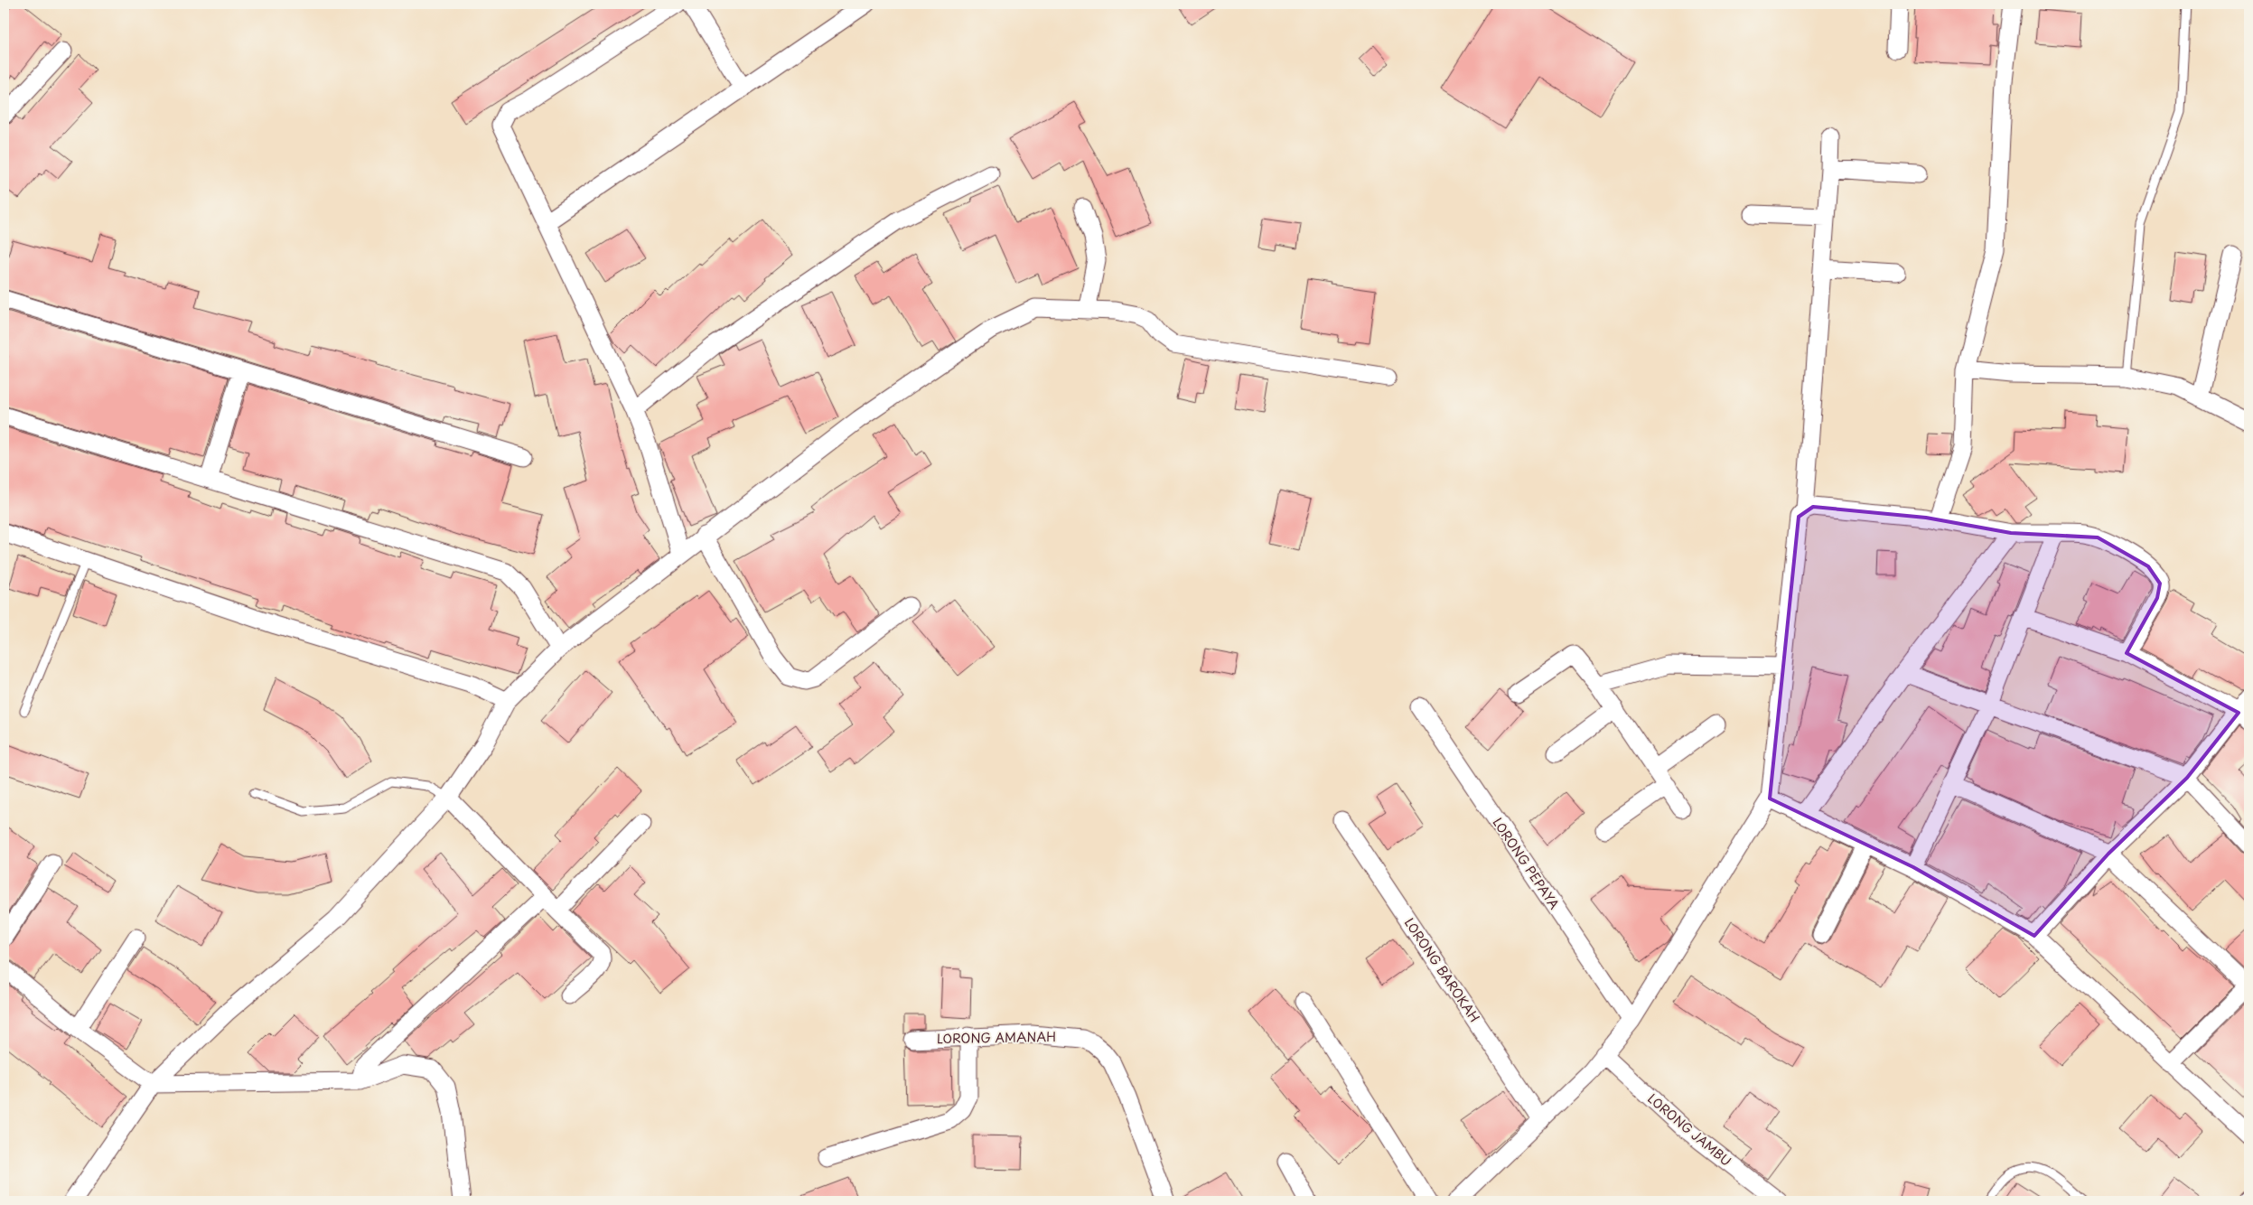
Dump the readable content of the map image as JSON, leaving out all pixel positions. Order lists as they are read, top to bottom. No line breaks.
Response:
{"streets":{"street":["LORONG PEPAYA","LORONG BAROKAH","LORONG AMANAH","LORONG JAMBU"]}}
